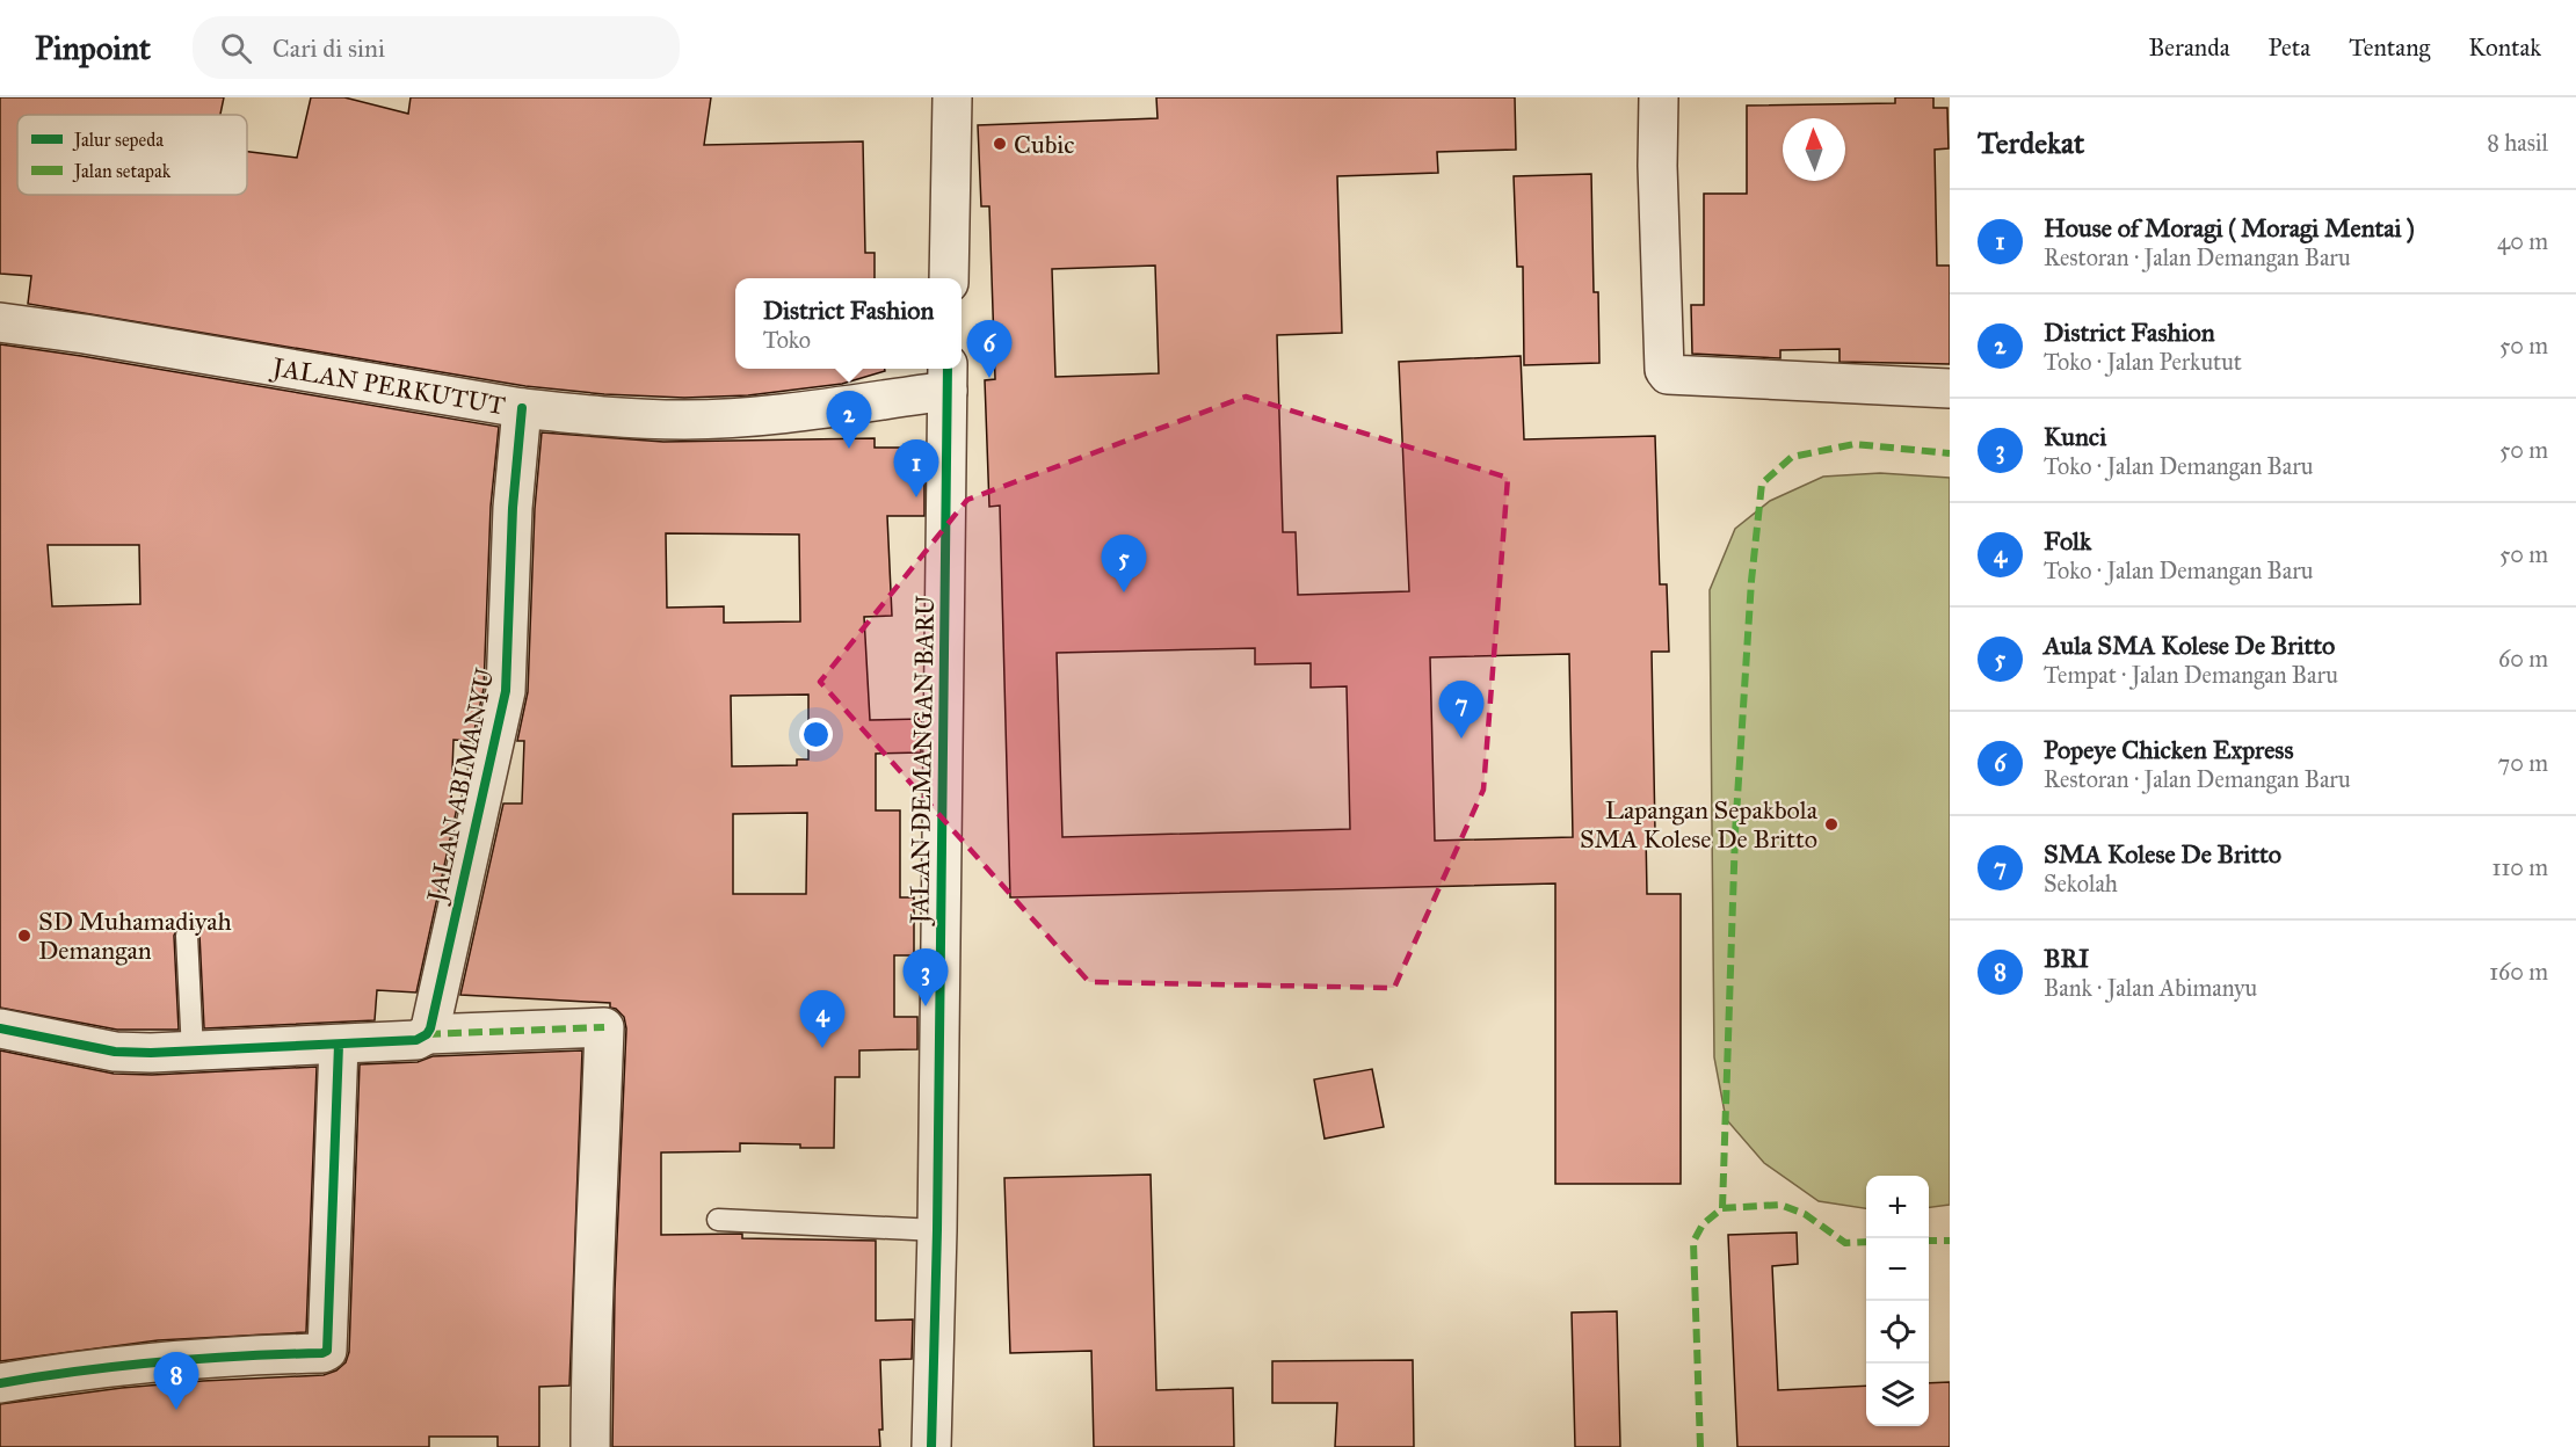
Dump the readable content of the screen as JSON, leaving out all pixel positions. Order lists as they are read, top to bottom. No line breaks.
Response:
{"streets":{"street":["JALAN PERKUTUT","JALAN DEMANGAN BARU","JALAN ABIMANYU"]},"crossings":[["JALAN PERKUTUT","JALAN DEMANGAN BARU"],["JALAN PERKUTUT","JALAN ABIMANYU"]],"places":["Cubic","Lapangan Sepakbola SMA Kolese De Britto","SD Muhamadiyah Demangan"],"legend":["Jalur sepeda","Jalan setapak"],"north":"top","page":{"header":"Pinpoint","search":"Cari di sini","nav":["Beranda","Peta","Tentang","Kontak"],"heading":["Terdekat","8 hasil"],"list":[{"mark":"1","name":"House of Moragi ( Moragi Mentai )","note":"Restoran · Jalan Demangan Baru","value":"40 m"},{"mark":"2","name":"District Fashion","note":"Toko · Jalan Perkutut","value":"50 m"},{"mark":"3","name":"Kunci","note":"Toko · Jalan Demangan Baru","value":"50 m"},{"mark":"4","name":"Folk","note":"Toko · Jalan Demangan Baru","value":"50 m"},{"mark":"5","name":"Aula SMA Kolese De Britto","note":"Tempat · Jalan Demangan Baru","value":"60 m"},{"mark":"6","name":"Popeye Chicken Express","note":"Restoran · Jalan Demangan Baru","value":"70 m"},{"mark":"7","name":"SMA Kolese De Britto","note":"Sekolah","value":"110 m"},{"mark":"8","name":"BRI","note":"Bank · Jalan Abimanyu","value":"160 m"}],"popup":["District Fashion","Toko"],"pins":["6","2","1","5","7","3","4","8"],"map_buttons":["+","−"]}}
